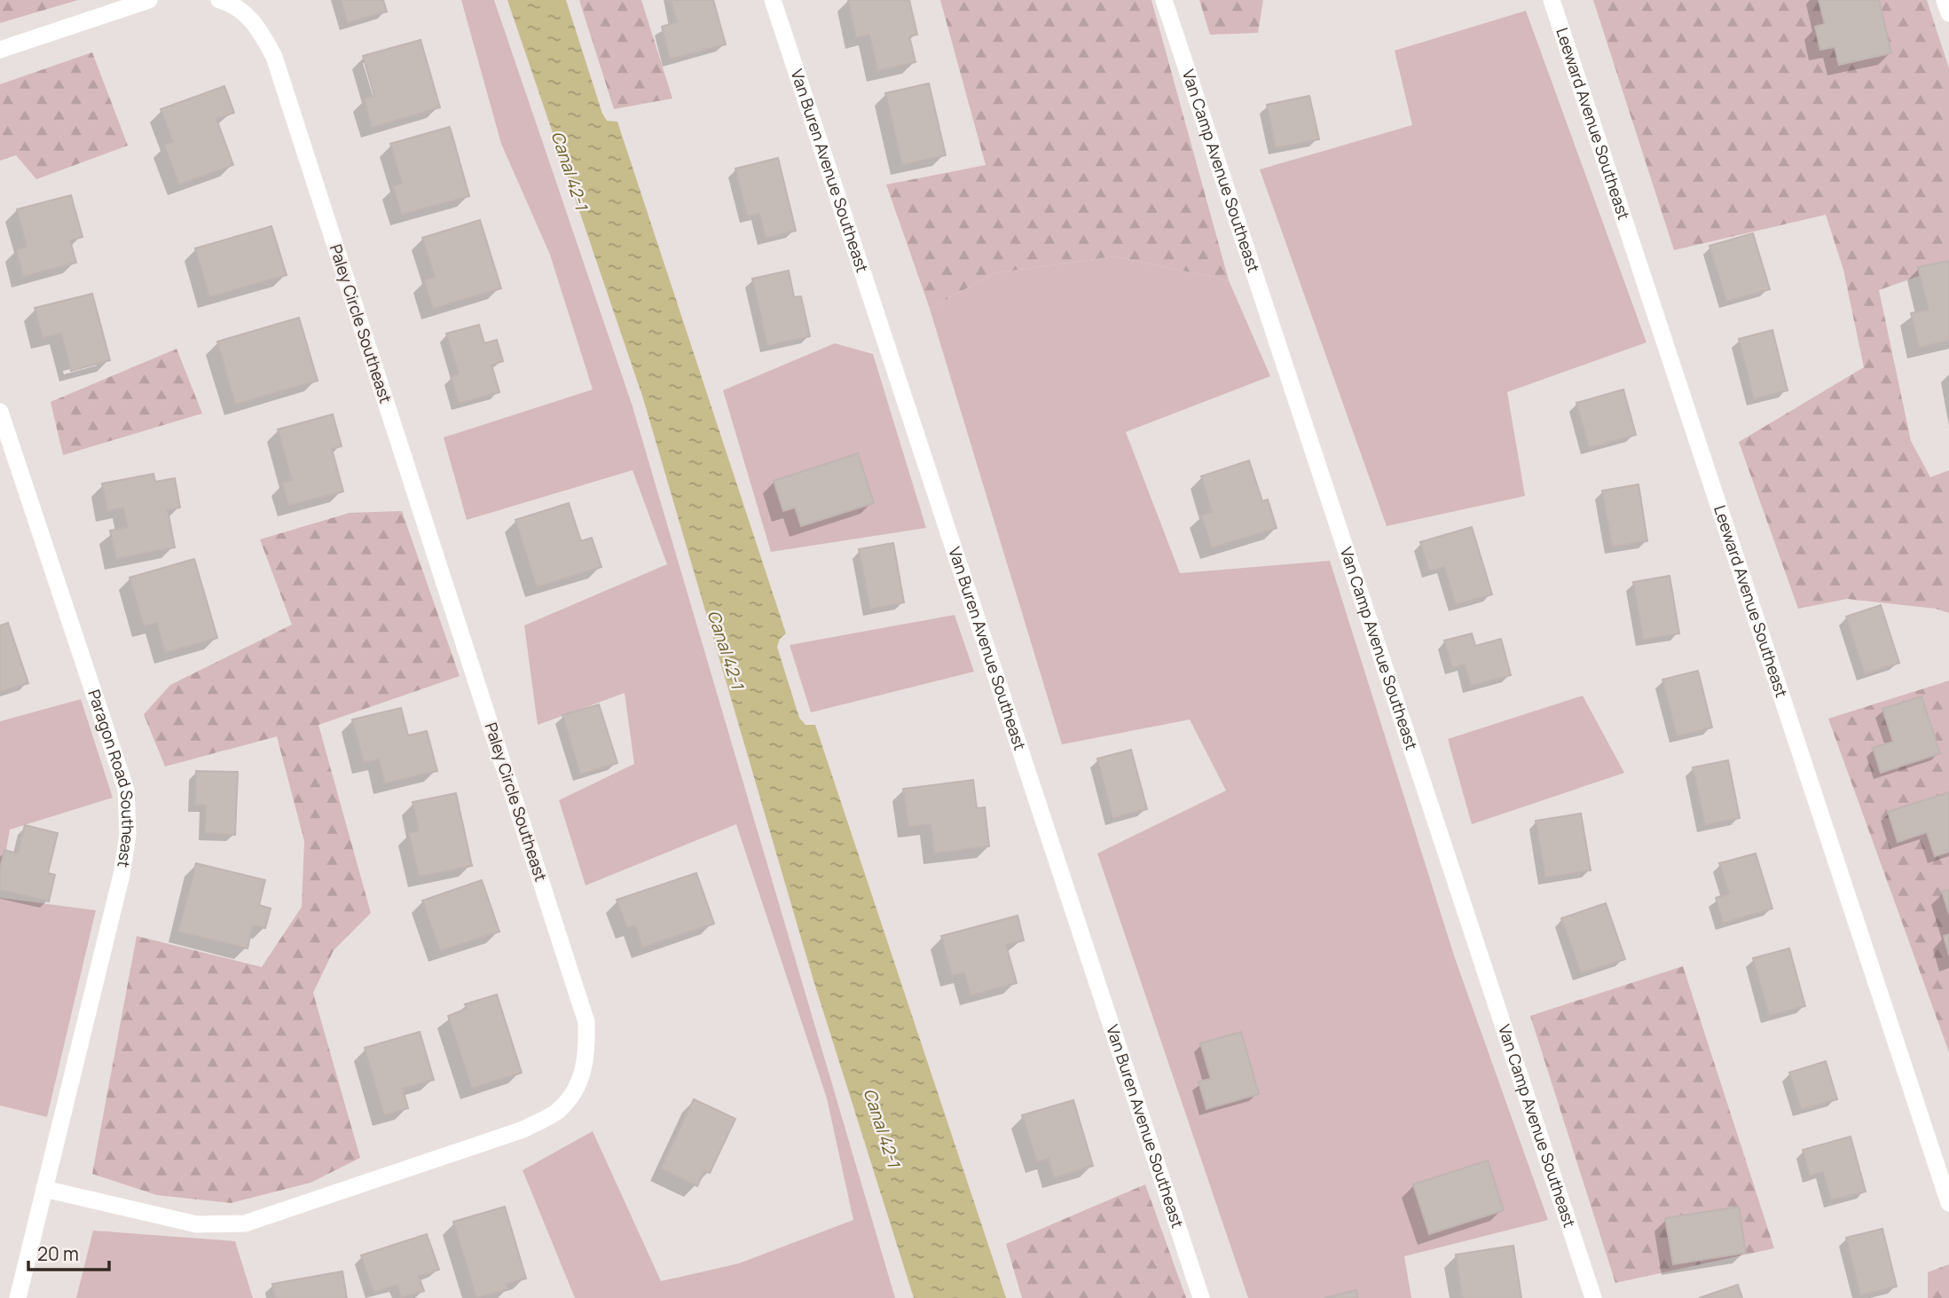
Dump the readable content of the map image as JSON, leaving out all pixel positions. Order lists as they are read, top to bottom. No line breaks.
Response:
{"streets":{"street":["Leeward Avenue Southeast","Van Buren Avenue Southeast","Van Camp Avenue Southeast","Paley Circle Southeast","Paragon Road Southeast"]},"crossings":[["Paley Circle Southeast","Paragon Road Southeast"]],"water":["Canal 42-1"],"scale_bar":"20 m"}
